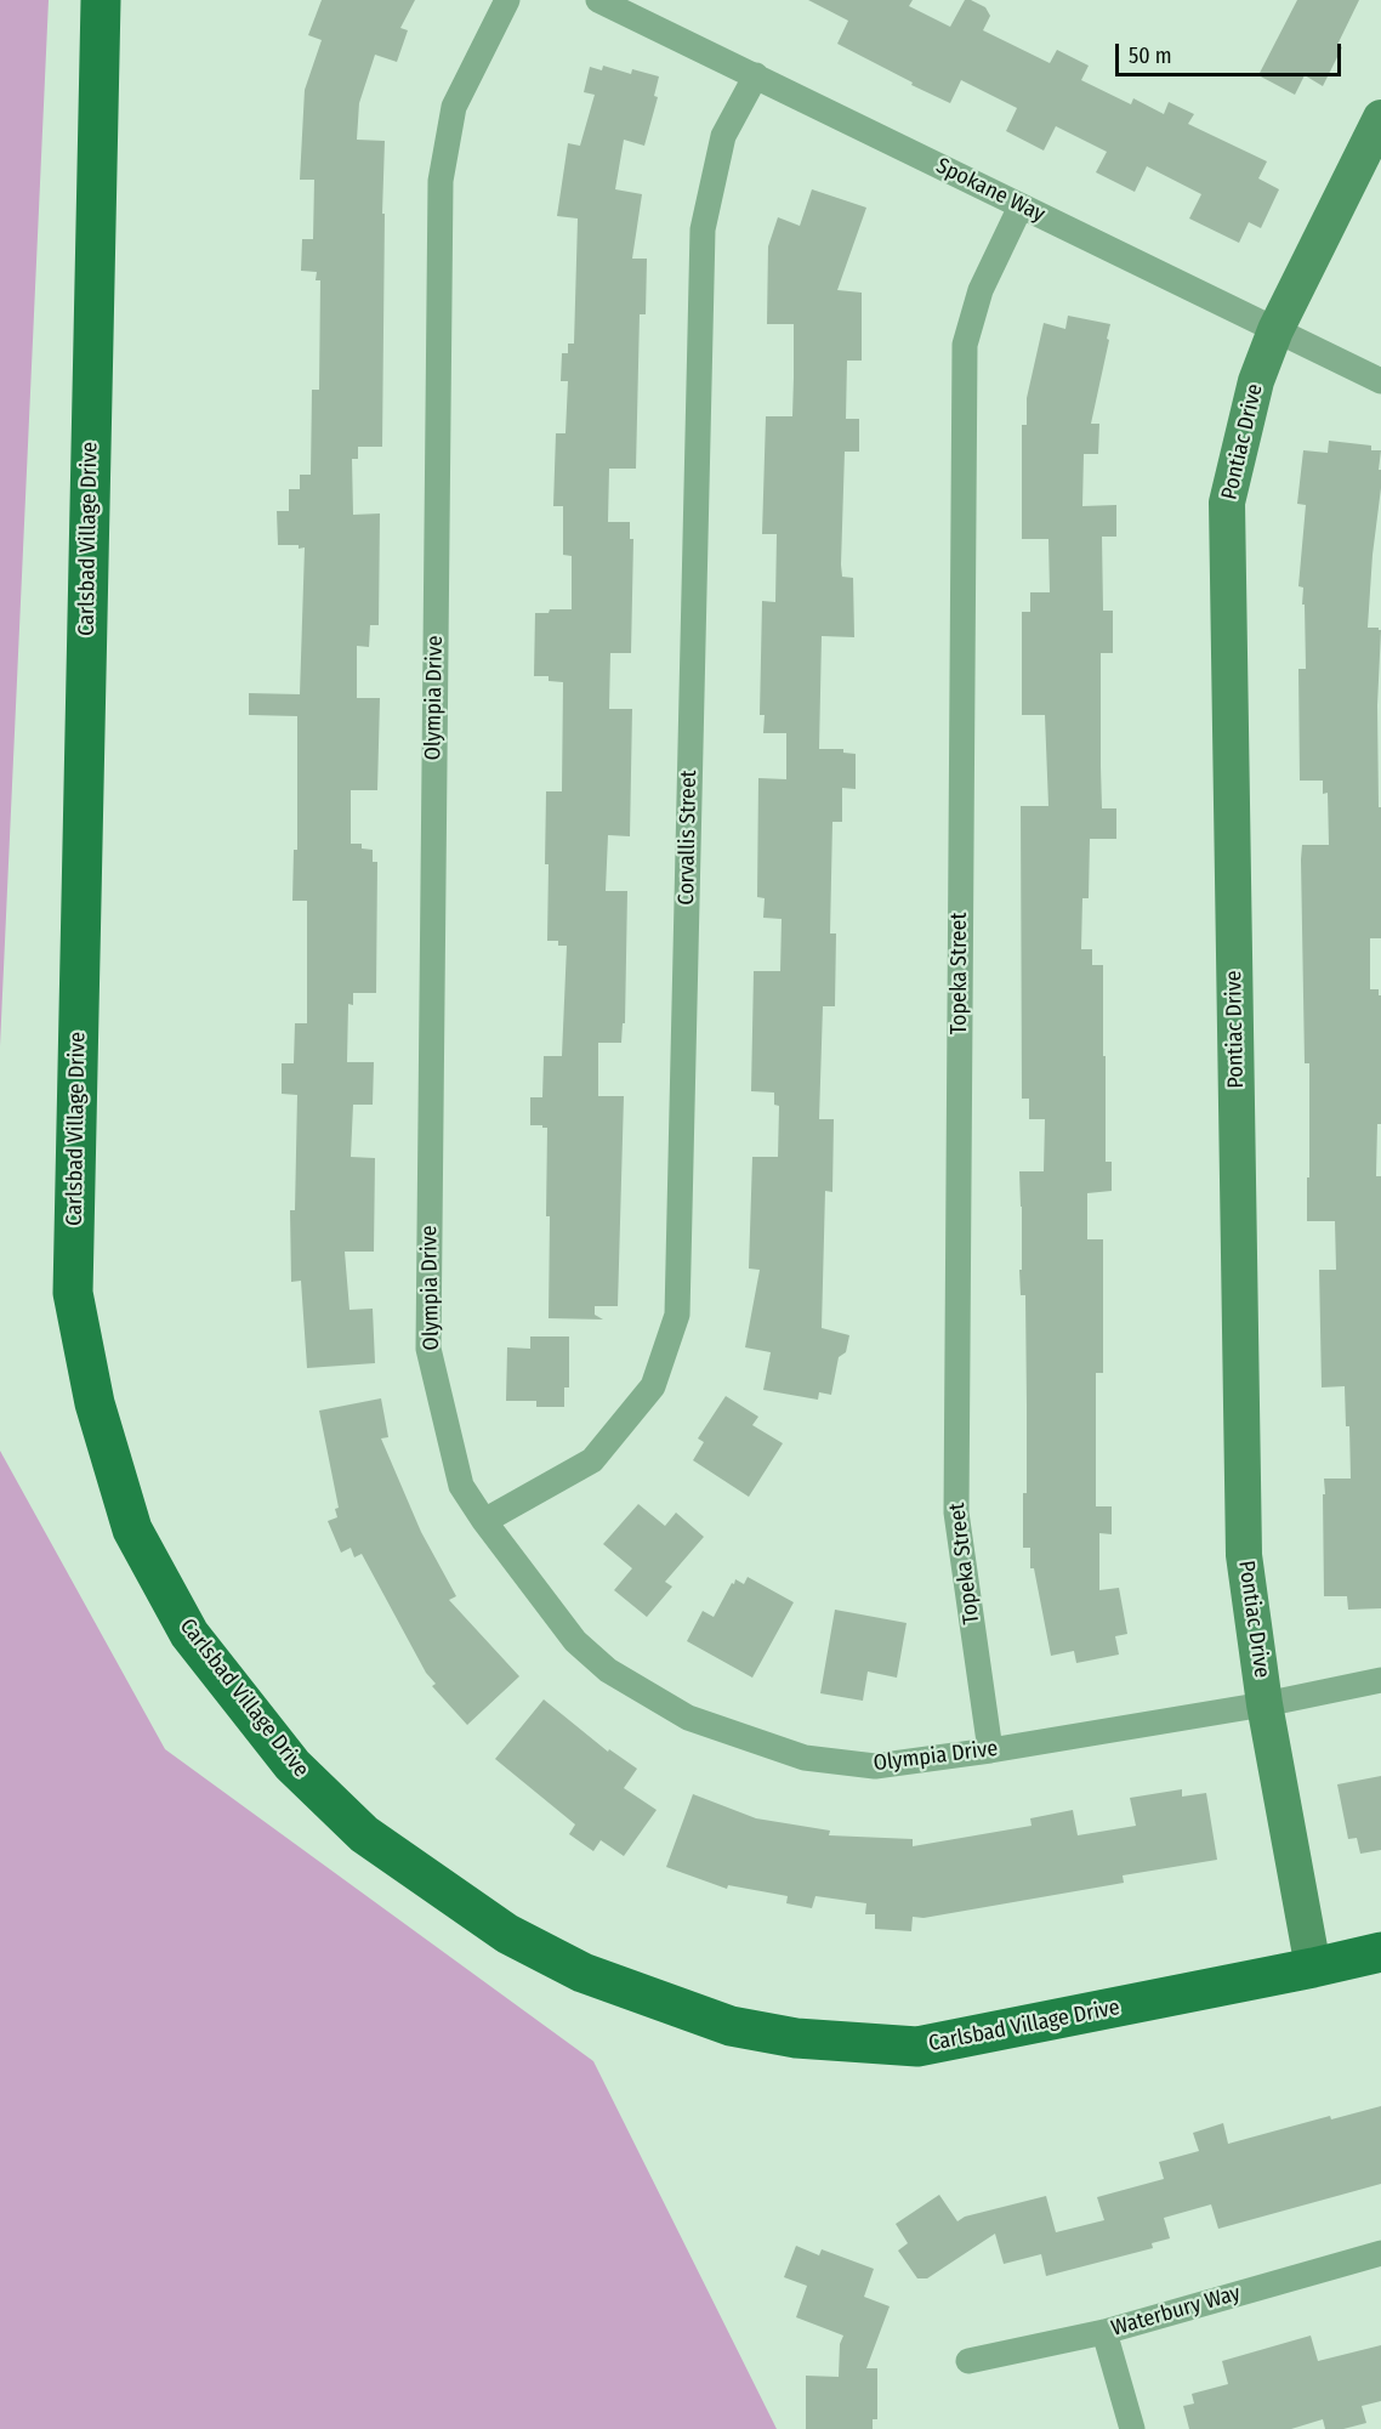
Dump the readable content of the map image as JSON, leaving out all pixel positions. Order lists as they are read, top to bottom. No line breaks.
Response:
{"streets":{"main road":["Pontiac Drive","Carlsbad Village Drive"],"street":["Spokane Way","Olympia Drive","Corvallis Street","Topeka Street","Waterbury Way"]},"crossings":[["Spokane Way","Pontiac Drive"],["Spokane Way","Corvallis Street"],["Spokane Way","Topeka Street"],["Pontiac Drive","Carlsbad Village Drive"],["Pontiac Drive","Olympia Drive"],["Olympia Drive","Corvallis Street"],["Olympia Drive","Topeka Street"]],"scale_bar":"50 m"}
